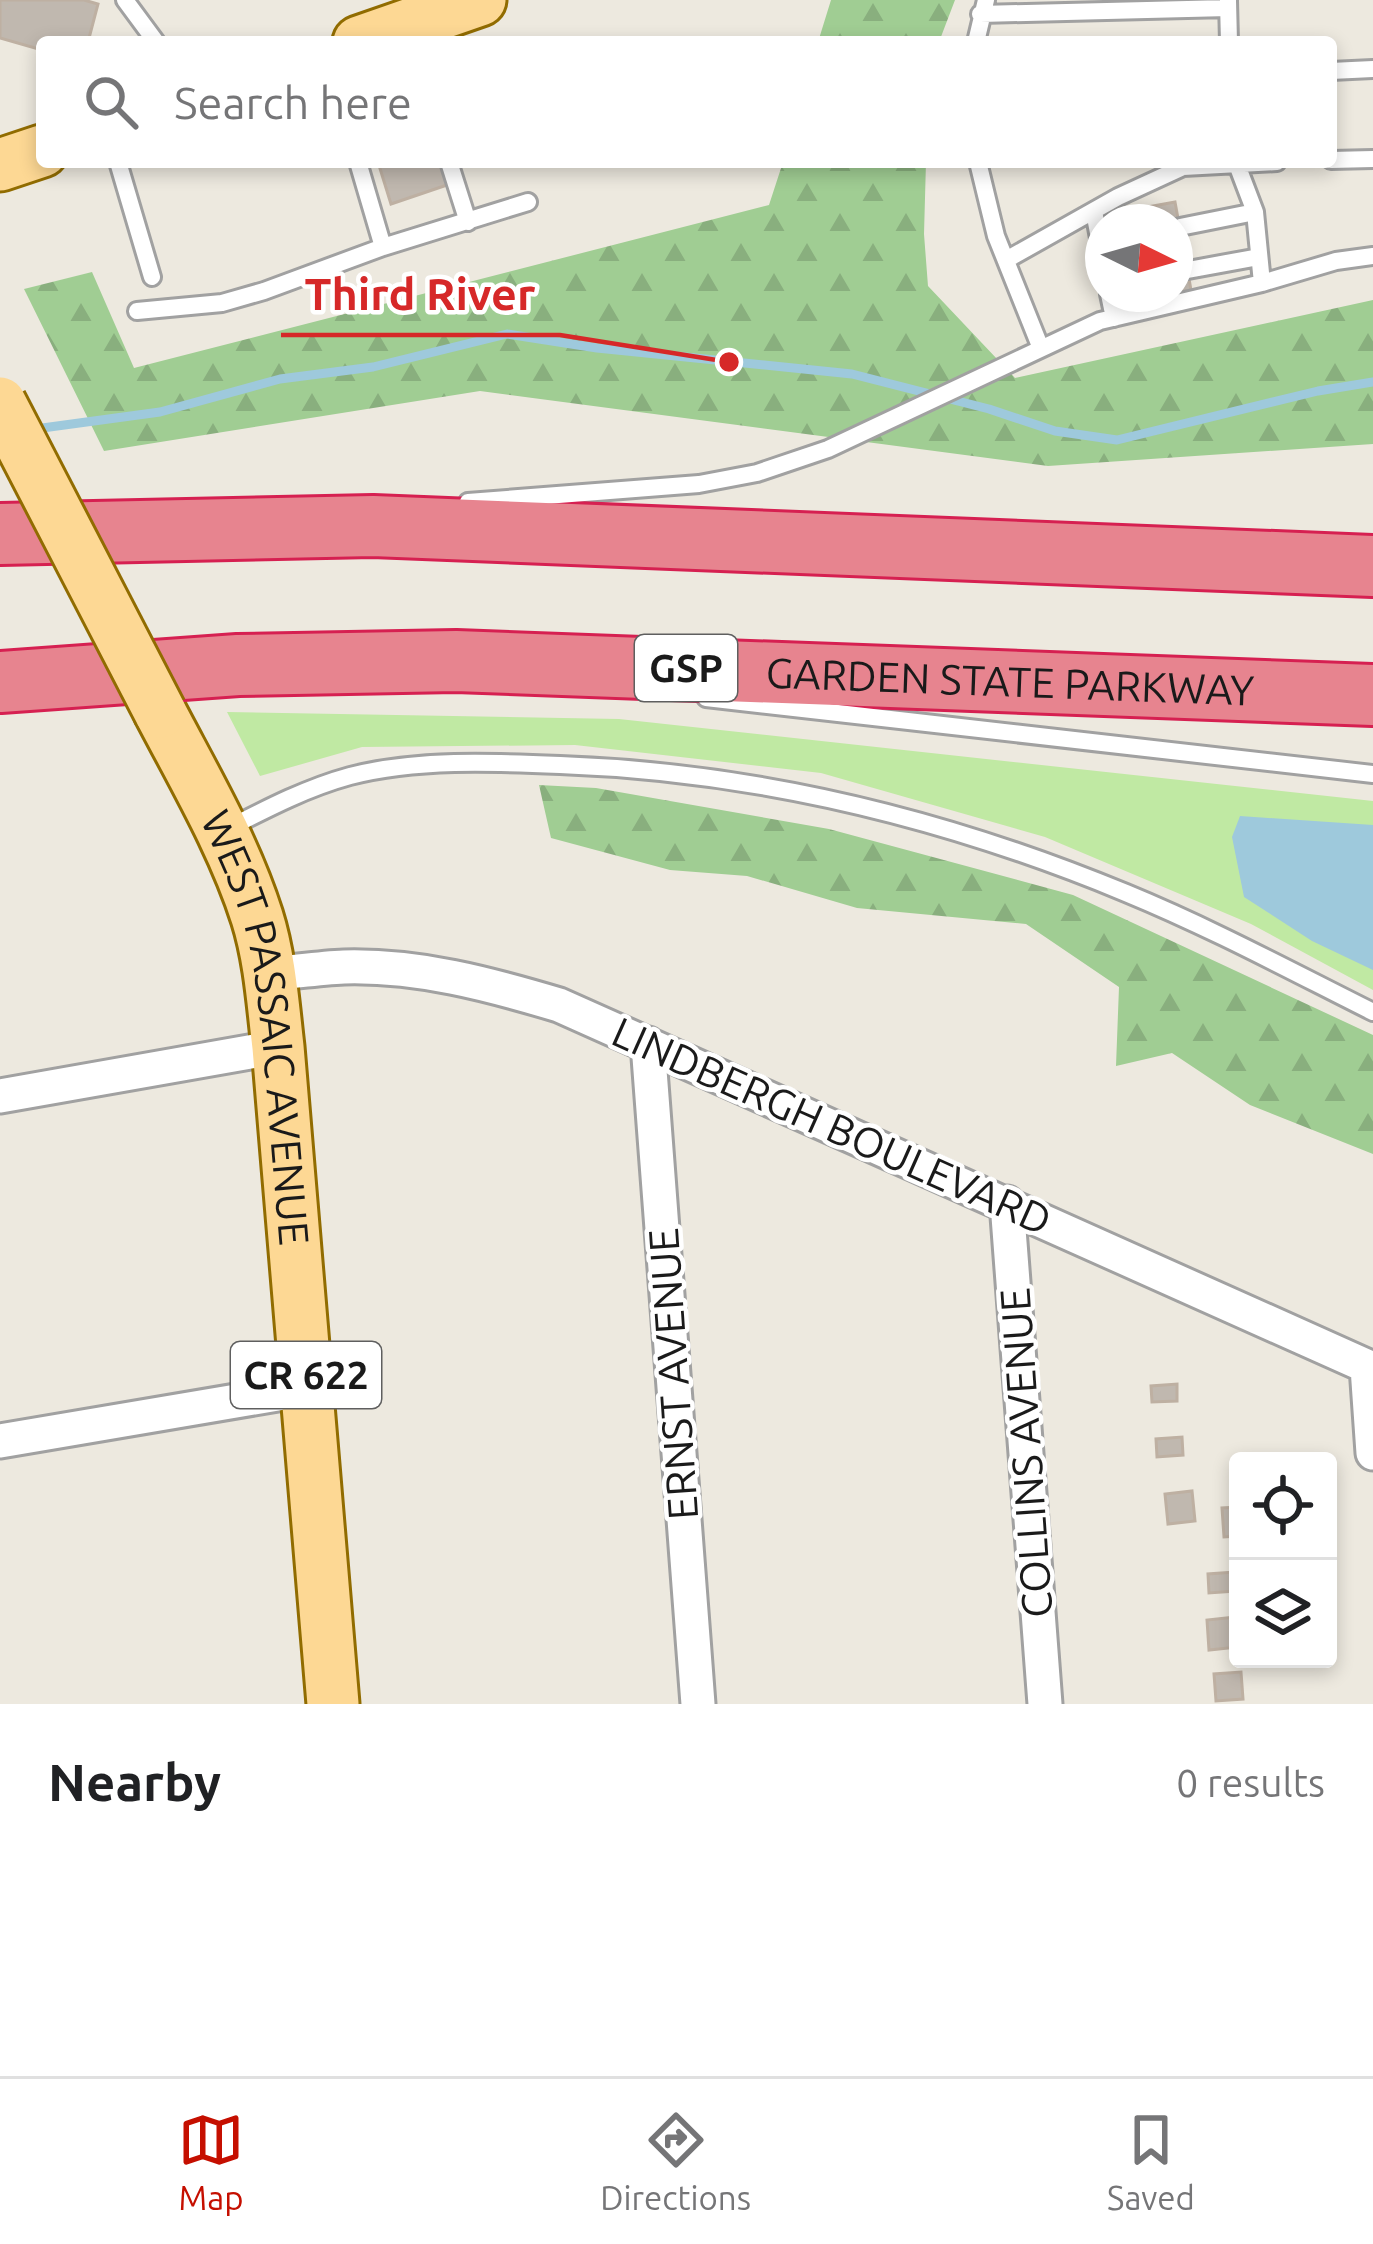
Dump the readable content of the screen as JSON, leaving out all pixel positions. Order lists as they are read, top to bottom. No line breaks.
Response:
{"streets":{"highway":["GSP","GARDEN STATE PARKWAY"],"main road":["WEST PASSAIC AVENUE","CR 622"],"street":["LINDBERGH BOULEVARD","ERNST AVENUE","COLLINS AVENUE"]},"crossings":[["WEST PASSAIC AVENUE","LINDBERGH BOULEVARD"],["LINDBERGH BOULEVARD","ERNST AVENUE"],["LINDBERGH BOULEVARD","COLLINS AVENUE"]],"places":["Third River"],"north":"right","page":{"search":"Search here","heading":["Nearby","0 results"],"nav":["Map","Directions","Saved"]}}
